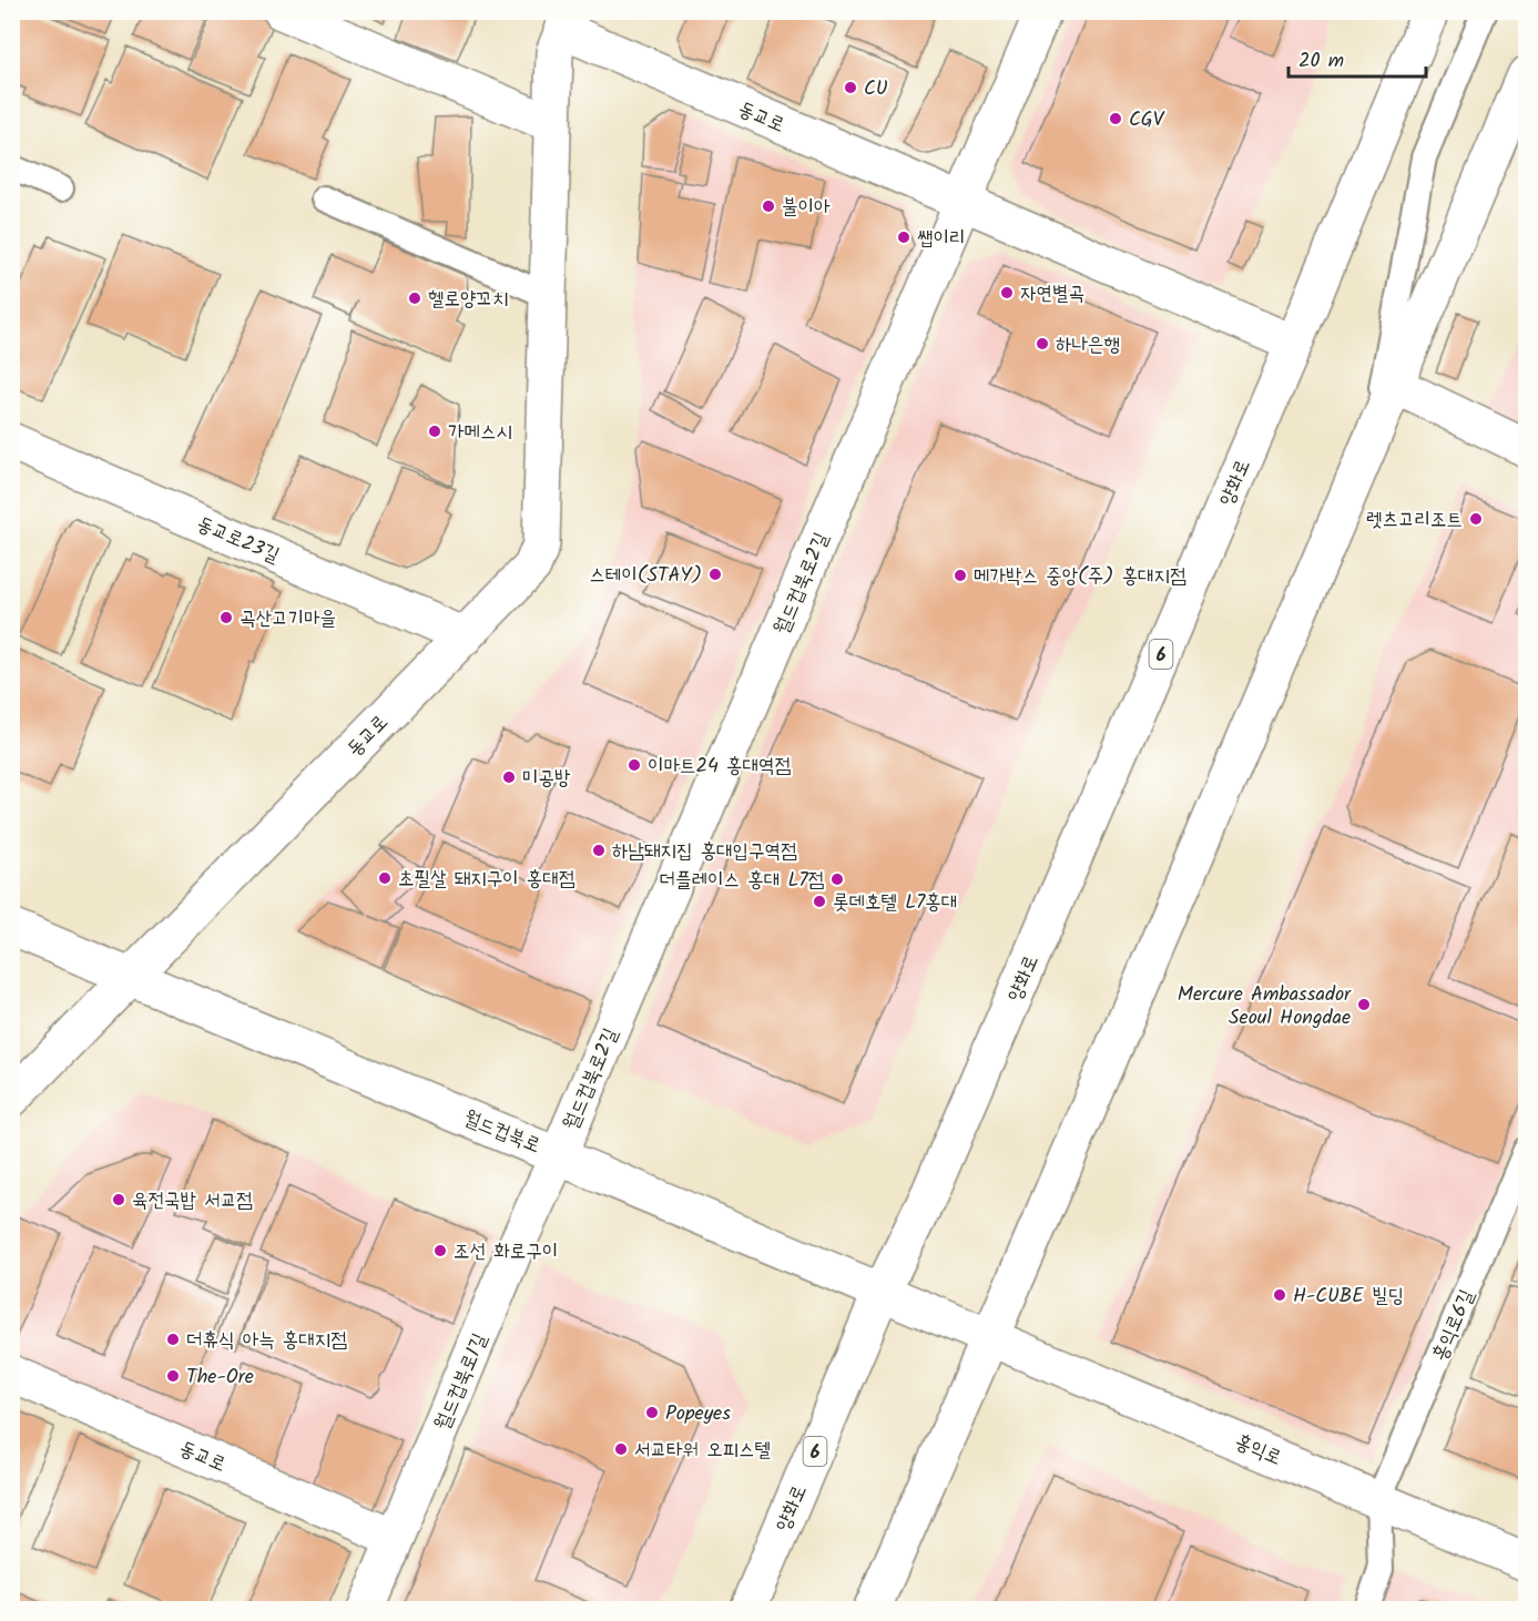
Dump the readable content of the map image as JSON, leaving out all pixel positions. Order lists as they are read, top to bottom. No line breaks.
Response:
{"streets":{"street":["동교로","양화로","동교로23길","월드컵북로2길","6","월드컵북로","월드컵북로1길","홍익로"],"lane":["홍익로6길"]},"crossings":[["동교로","동교로23길"],["동교로","월드컵북로2길"],["동교로","월드컵북로"],["동교로","월드컵북로1길"],["양화로","월드컵북로"],["월드컵북로2길","월드컵북로"],["월드컵북로2길","월드컵북로1길"],["월드컵북로","월드컵북로1길"],["월드컵북로","홍익로"],["홍익로6길","홍익로"]],"places":["CU","CGV","불이아","쌥이리","자연별곡","헬로양꼬치","하나은행","가메스시","렛츠고리조트","스테이(STAY)","메가박스 중앙(주) 홍대지점","곡산고기마을","이마트24 홍대역점","미공방","하남돼지집 홍대입구역점","초필살 돼지구이 홍대점","더플레이스 홍대 L7점","롯데호텔 L7홍대","Mercure Ambassador Seoul Hongdae","육전국밥 서교점","조선 화로구이","H-CUBE 빌딩","더휴식 아늑 홍대지점","The-Ore","Popeyes","서교타워 오피스텔"],"scale_bar":"20 m"}
